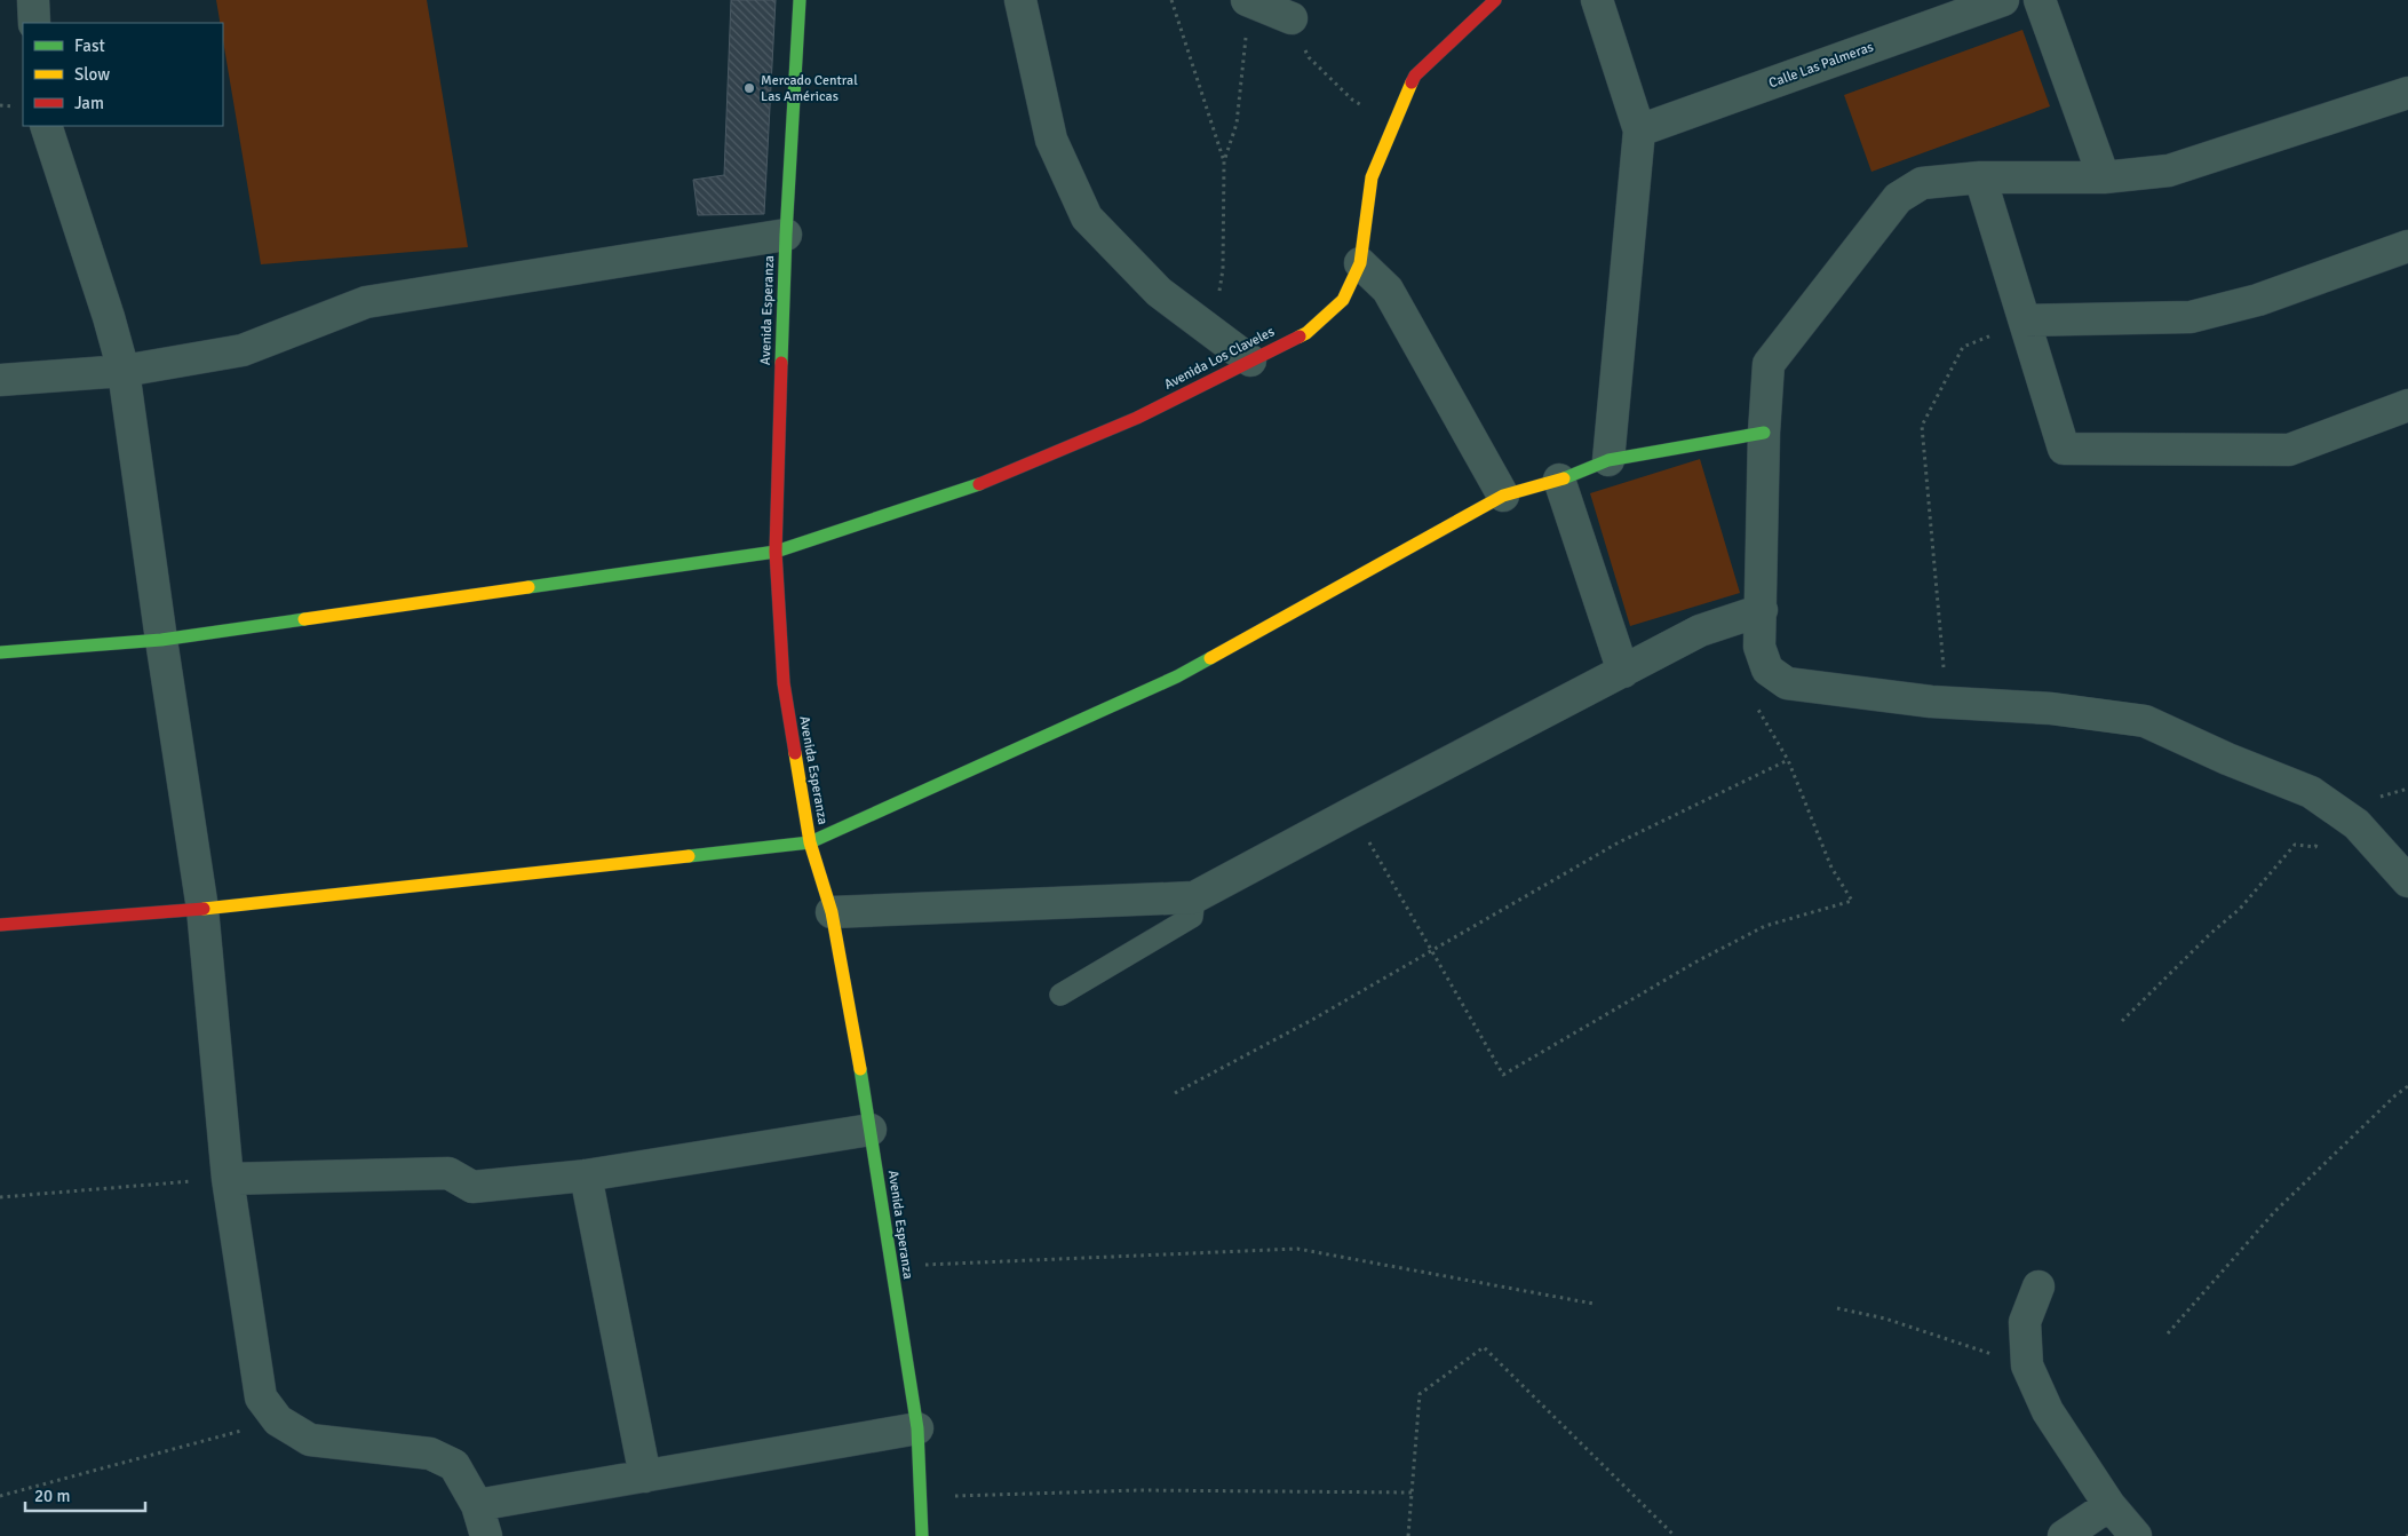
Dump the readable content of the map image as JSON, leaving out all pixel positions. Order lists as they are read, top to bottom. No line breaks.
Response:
{"streets":{"street":["Calle Las Palmeras","Avenida Esperanza","Avenida Los Claveles"]},"crossings":[["Avenida Esperanza","Avenida Los Claveles"]],"places":["Mercado Central Las Américas"],"legend":["Fast","Slow","Jam"],"scale_bar":"20 m"}
